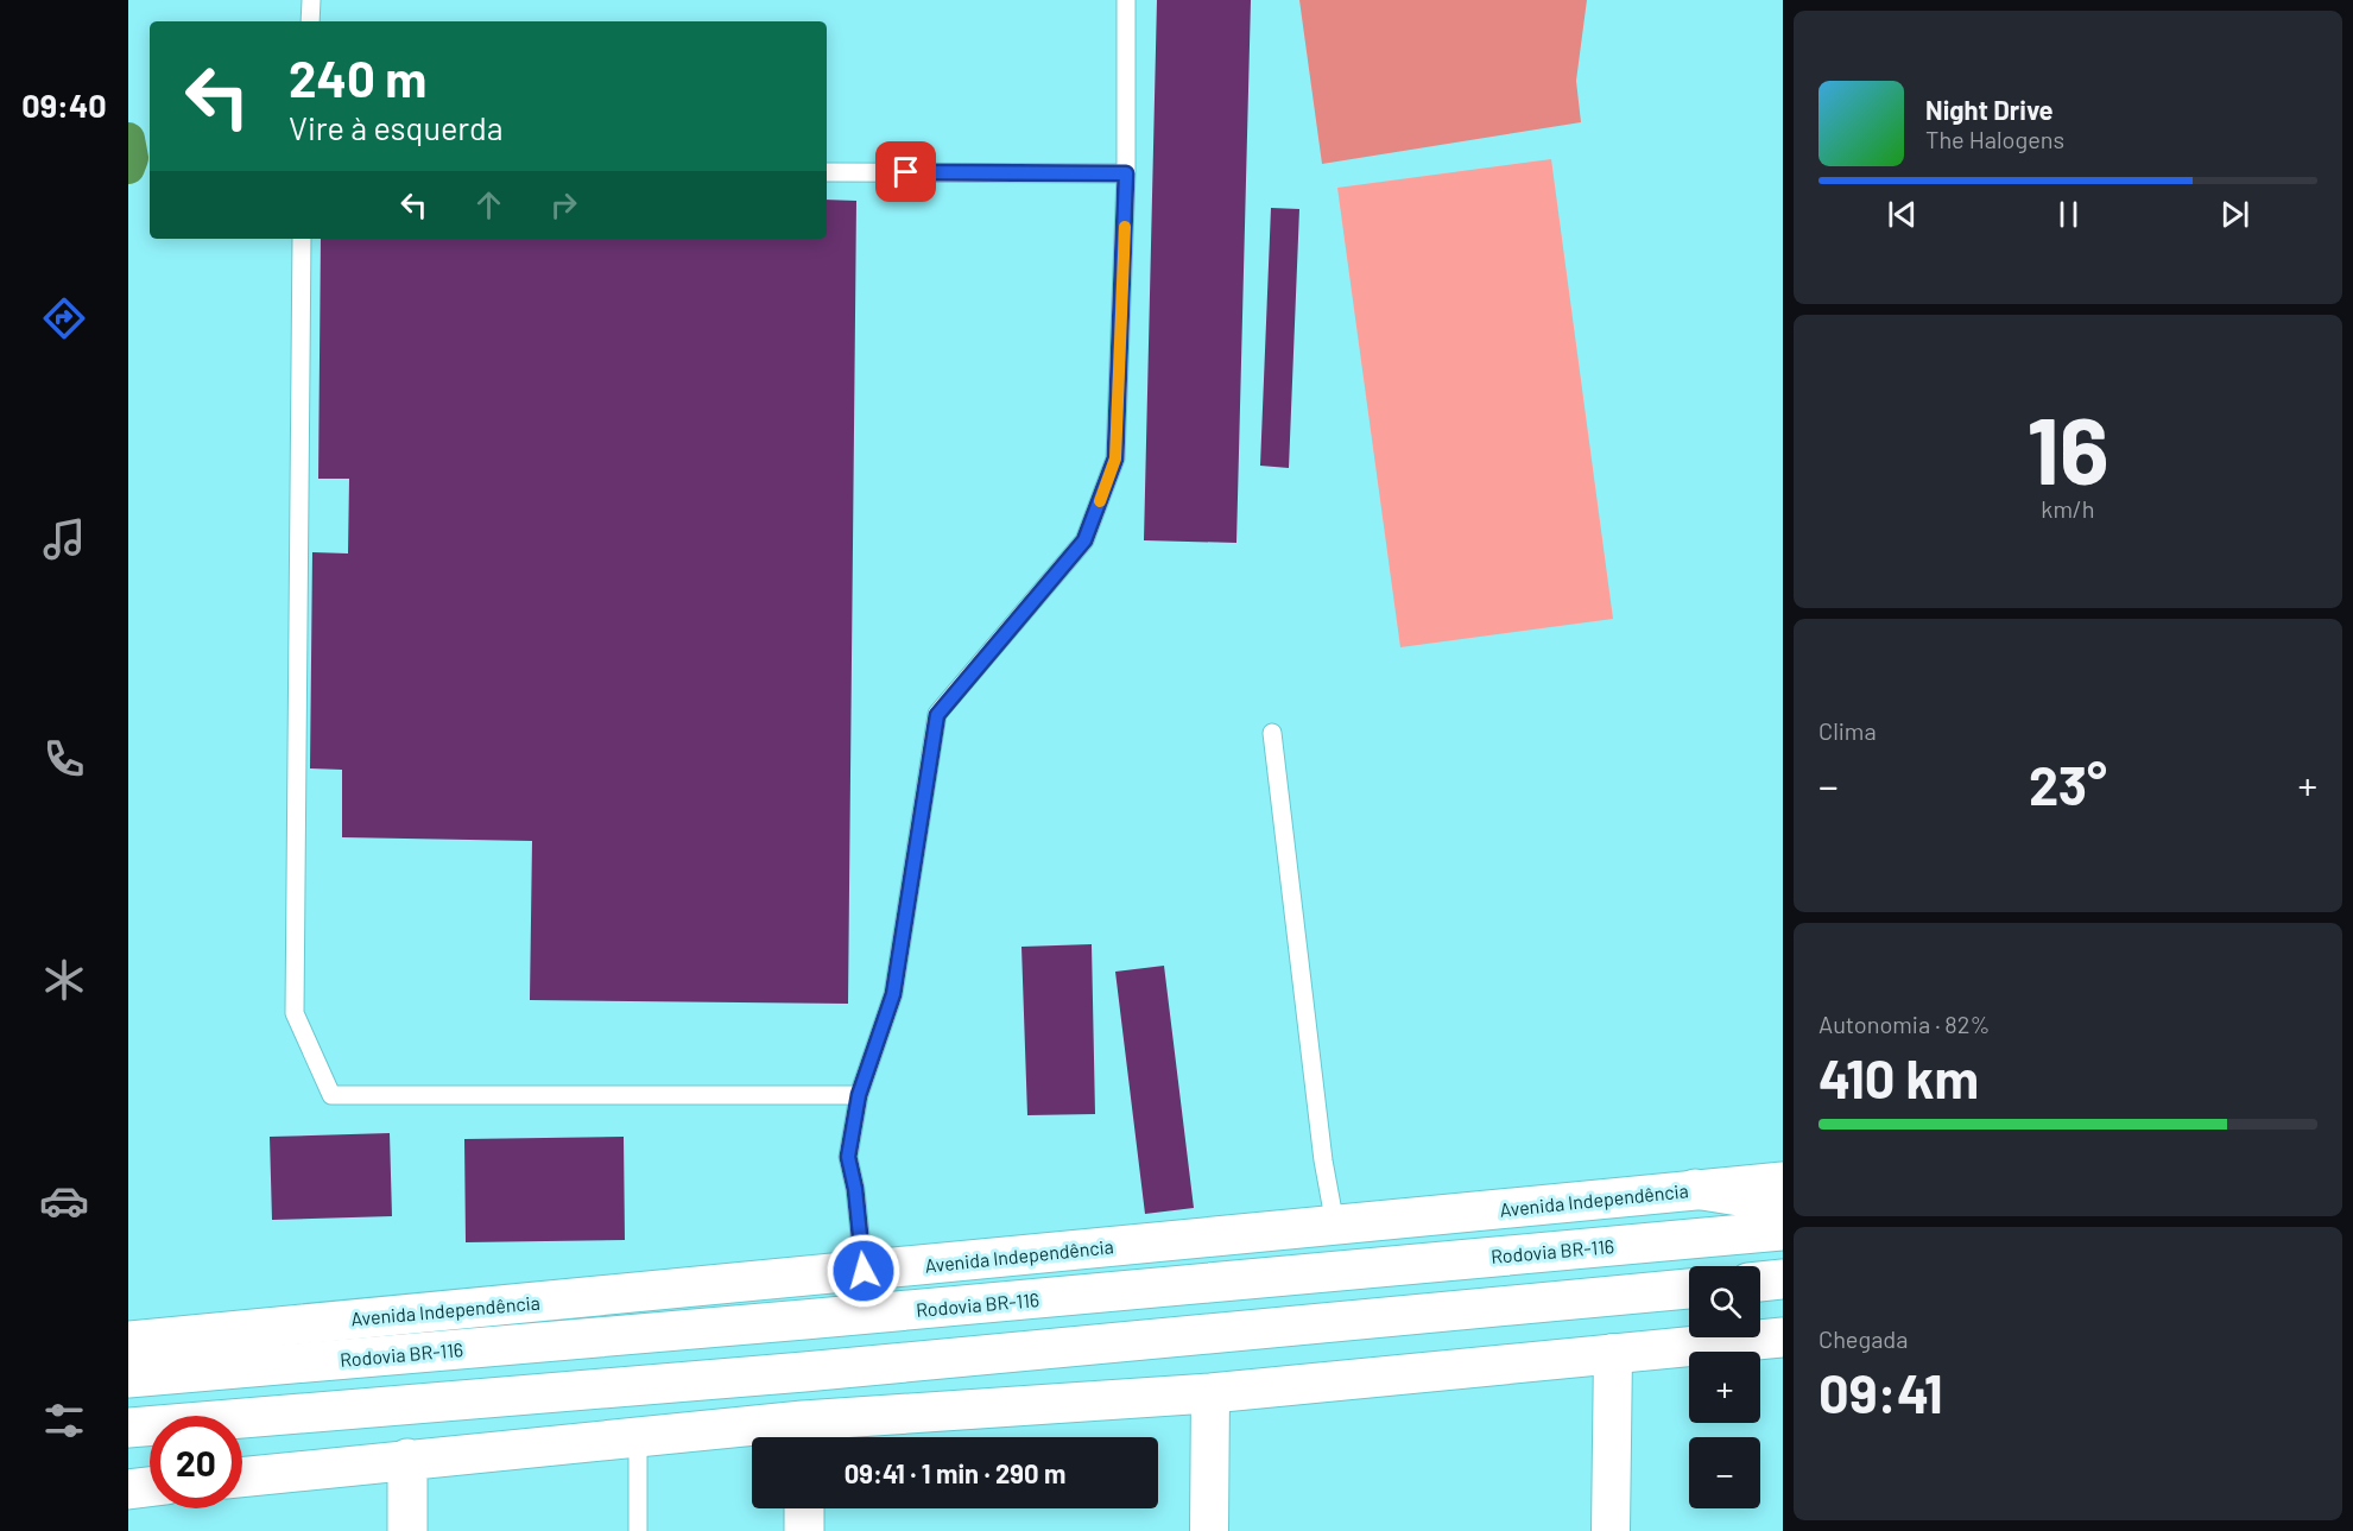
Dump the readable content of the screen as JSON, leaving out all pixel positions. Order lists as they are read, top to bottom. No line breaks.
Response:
{"streets":{"main road":["Avenida Independência","Rodovia BR-116"]},"page":{"tabs":"09:40","turn":["240 m","Vire à esquerda"],"song":["Night Drive","The Halogens"],"tile":[["16","km/h"],"Clima",["Autonomia · 82%","410 km"],["Chegada","09:41"]],"heat":["−","23°","+"],"map_buttons":["+","−"],"limit":"20","trip":"09:41 · 1 min · 290 m"}}
